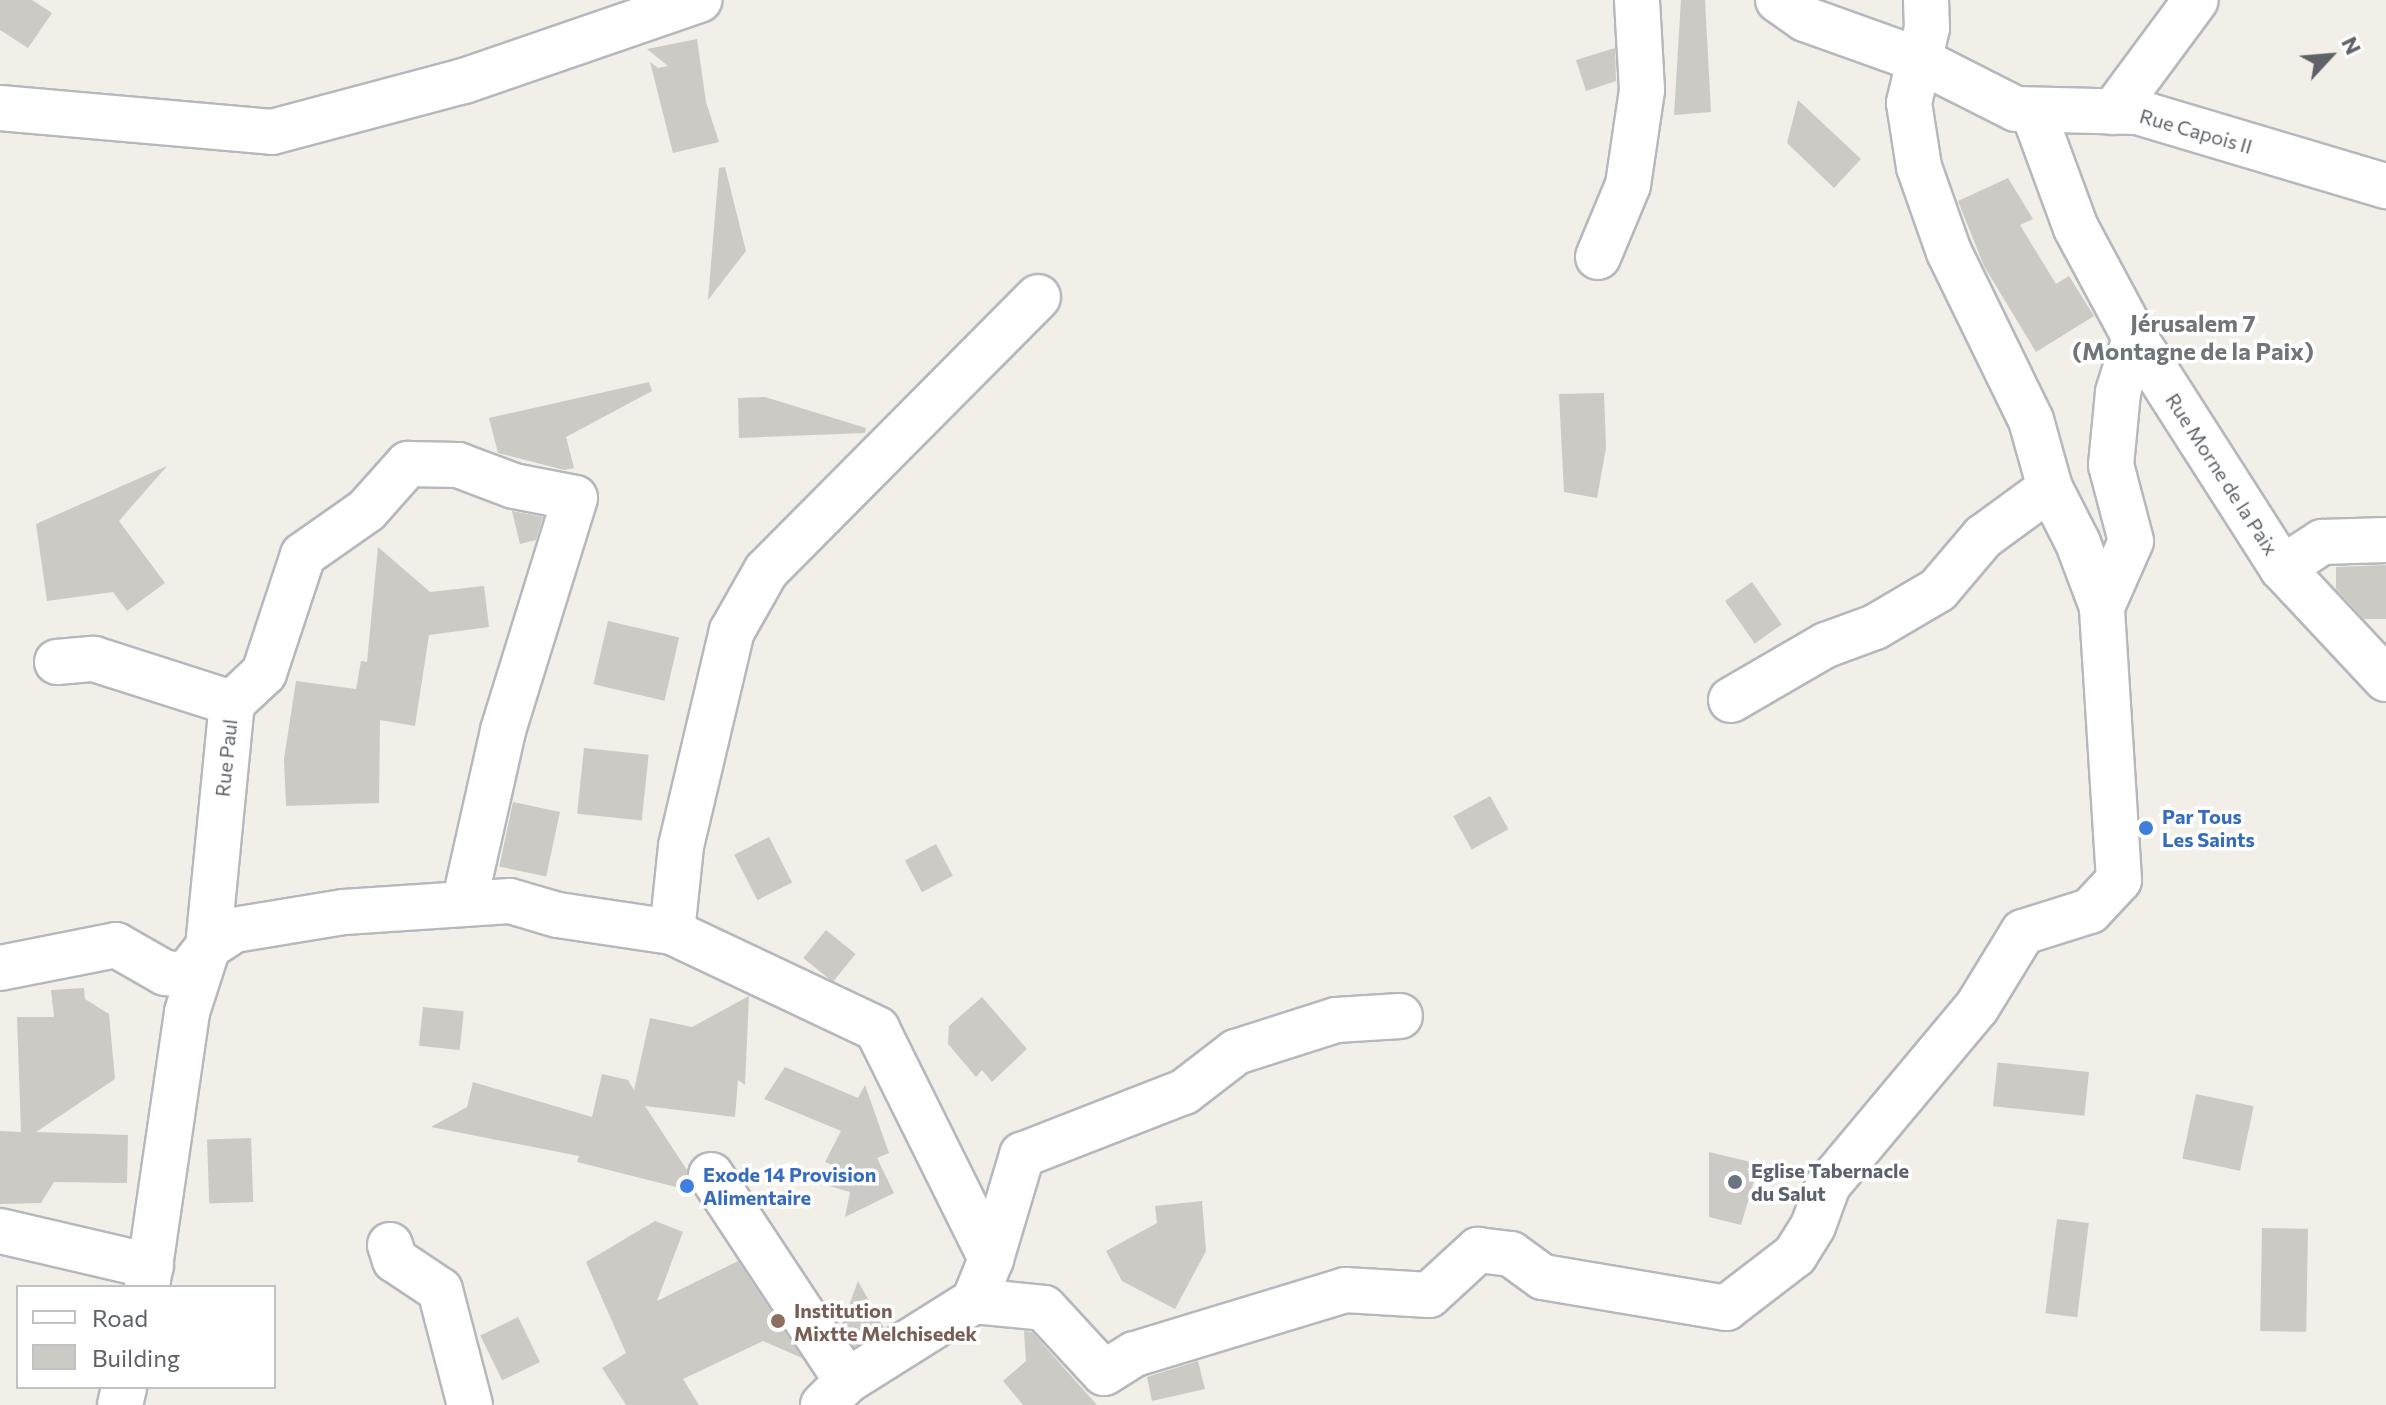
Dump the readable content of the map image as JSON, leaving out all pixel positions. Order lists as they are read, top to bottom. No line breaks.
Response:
{"streets":{"street":["Rue Capois II","Rue Morne de la Paix","Rue Paul"]},"crossings":[["Rue Capois II","Rue Morne de la Paix"]],"districts":["Jérusalem 7 (Montagne de la Paix)"],"places":["Par Tous Les Saints","Eglise Tabernacle du Salut","Exode 14 Provision Alimentaire","Institution Mixtte Melchisedek"],"legend":["Road","Building"],"north":"top right"}
